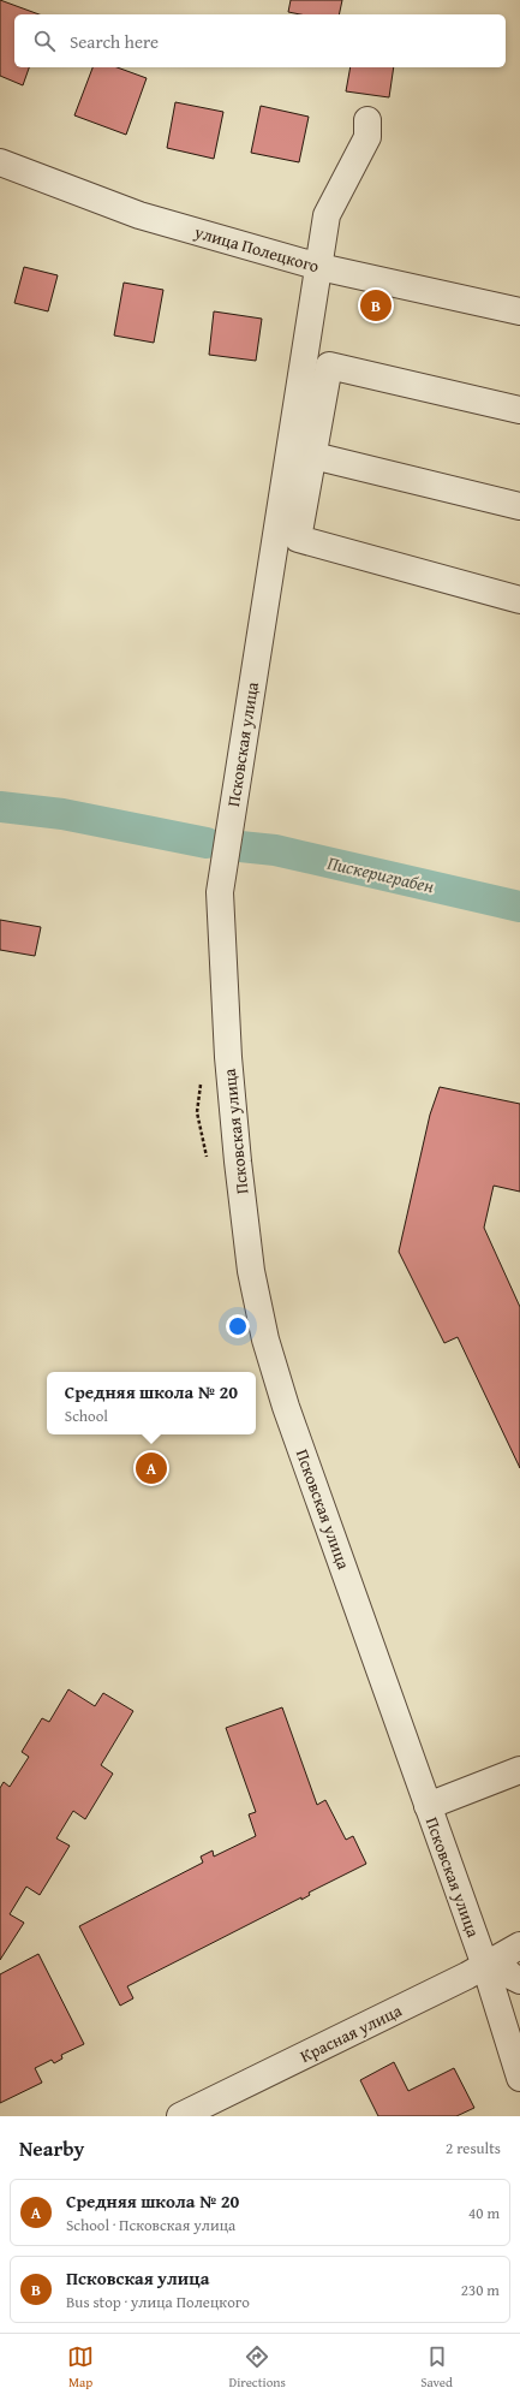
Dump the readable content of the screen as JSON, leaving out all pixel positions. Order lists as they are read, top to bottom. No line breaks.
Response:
{"streets":{"street":["улица Полецкого","Псковская улица","Красная улица"]},"crossings":[["улица Полецкого","Псковская улица"],["Псковская улица","Красная улица"]],"water":["Пискериграбен"],"page":{"search":"Search here","pins":["B","A"],"popup":["Средняя школа № 20","School"],"heading":["Nearby","2 results"],"list":[{"mark":"A","name":"Средняя школа № 20","note":"School · Псковская улица","value":"40 m"},{"mark":"B","name":"Псковская улица","note":"Bus stop · улица Полецкого","value":"230 m"}],"nav":["Map","Directions","Saved"]}}
